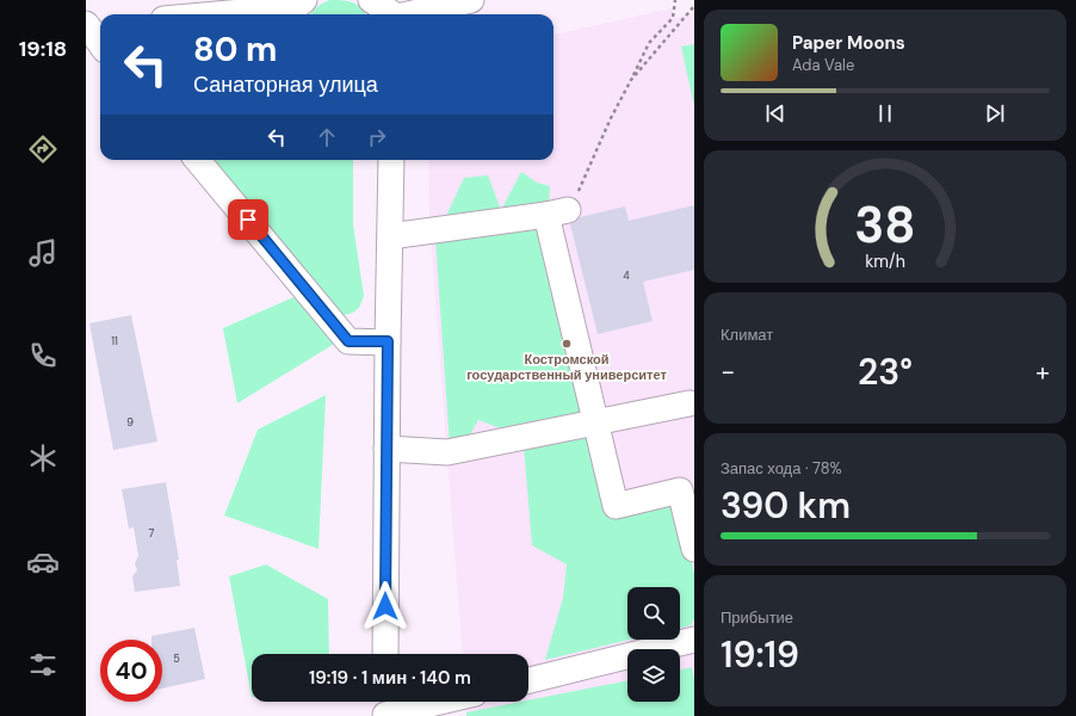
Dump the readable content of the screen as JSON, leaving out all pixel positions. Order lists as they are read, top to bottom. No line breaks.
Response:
{"places":["Костромской государственный университет"],"house_numbers":["4","11","9","7","5"],"page":{"tabs":"19:18","turn":["80 m","Санаторная улица"],"song":["Paper Moons","Ada Vale"],"tile":["Климат",["Запас хода · 78%","390 km"],["Прибытие","19:19"]],"heat":["−","23°","+"],"limit":"40","trip":"19:19 · 1 мин · 140 m","gauge":["38","km/h"]}}
